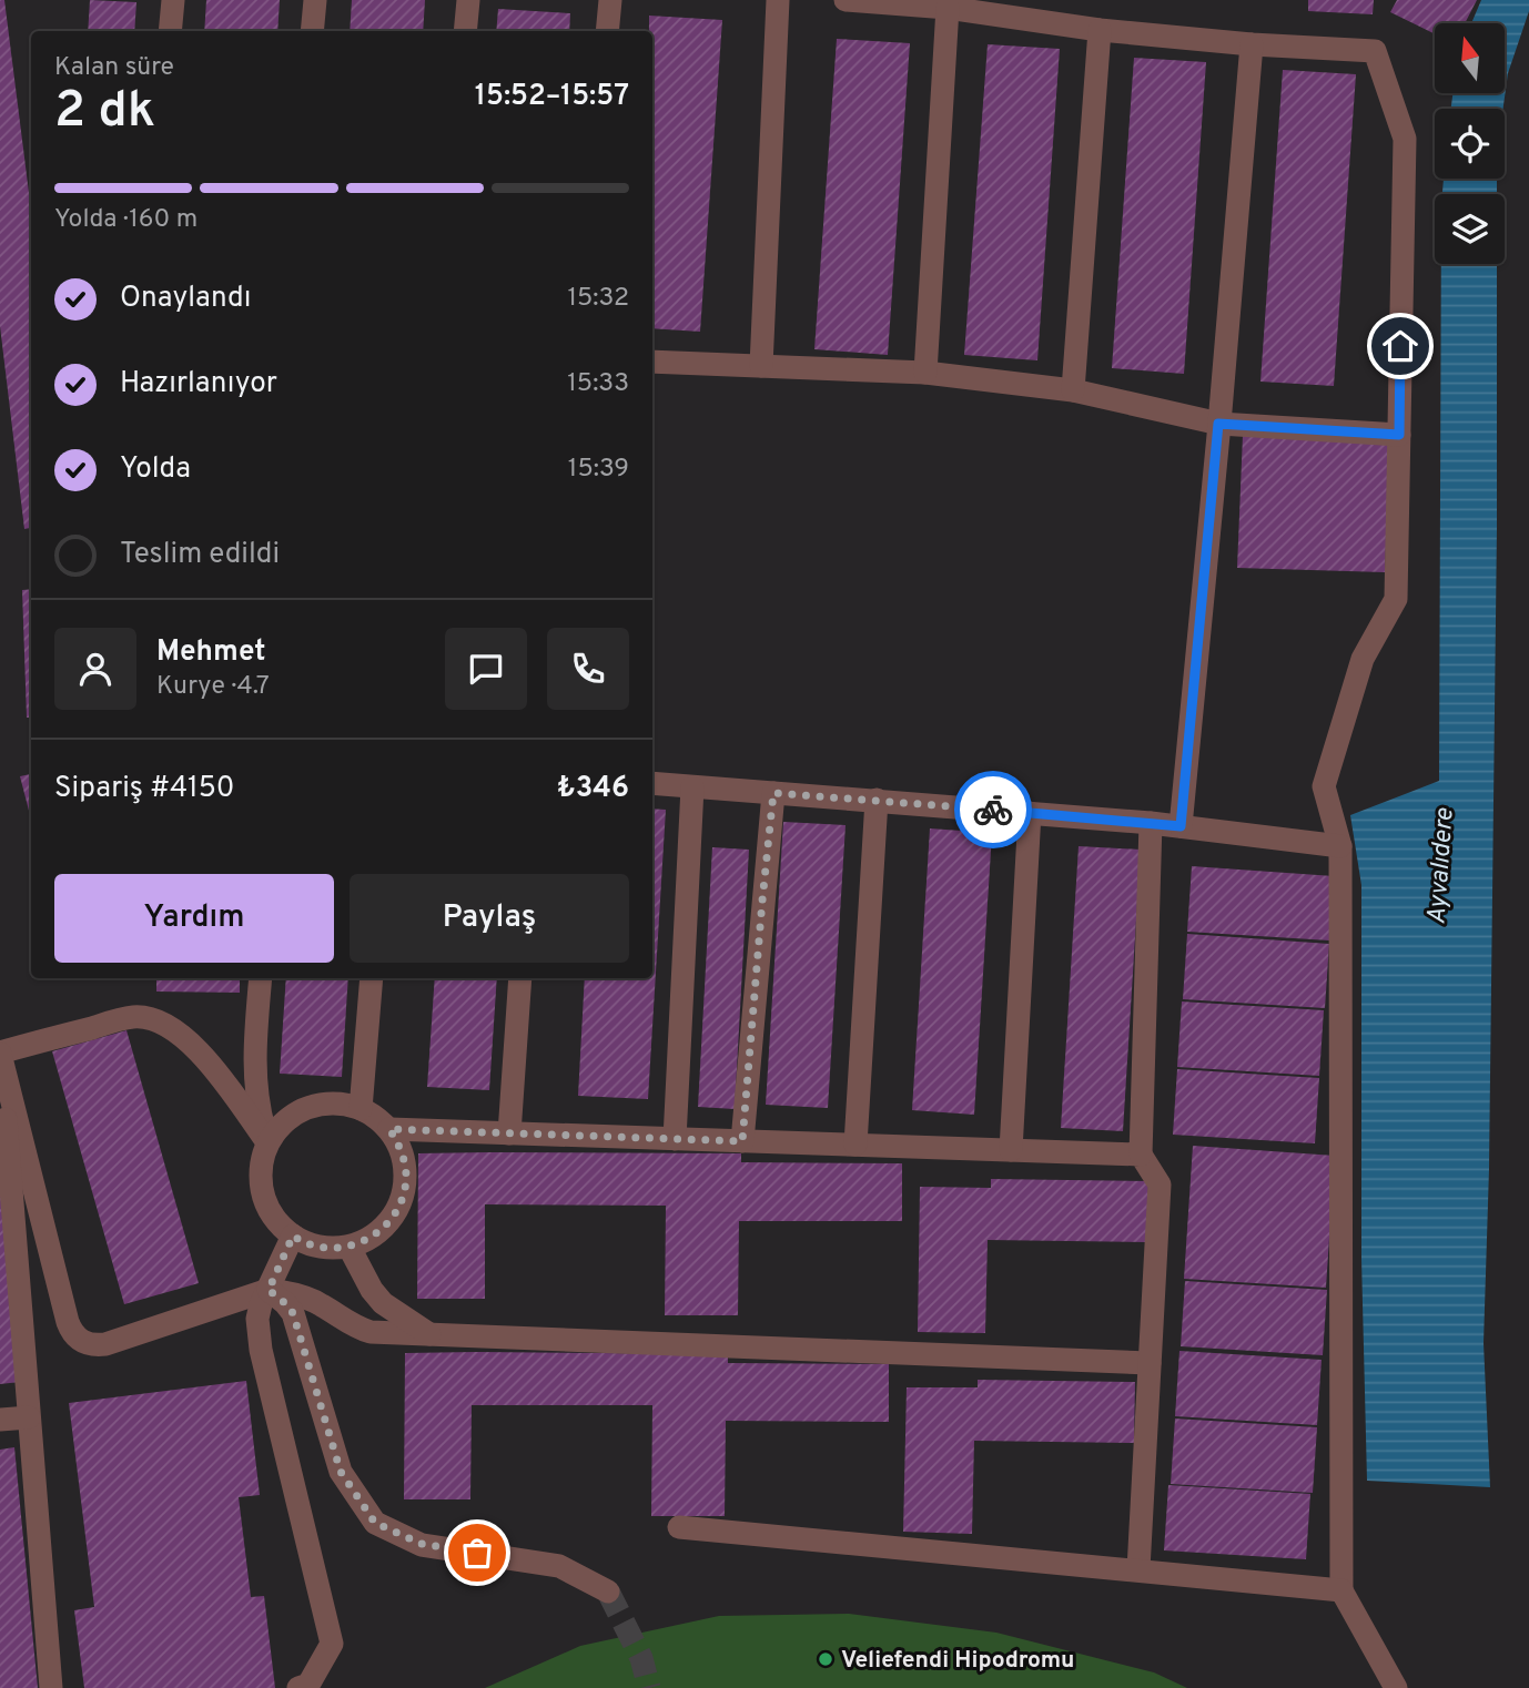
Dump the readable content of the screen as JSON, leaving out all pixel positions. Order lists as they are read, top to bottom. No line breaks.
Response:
{"water":["Ayvalıdere"],"places":["Veliefendi Hipodromu"],"north":"top","page":{"heading":["2 dk","Kalan süre","15:52–15:57"],"panel":["Mehmet","Kurye · 4.7","Sipariş #4150","₺346"],"bar":"Yolda · 160 m","list":[["Onaylandı","15:32"],["Hazırlanıyor","15:33"],["Yolda","15:39"],"Teslim edildi"],"buttons":["Yardım","Paylaş"]}}
